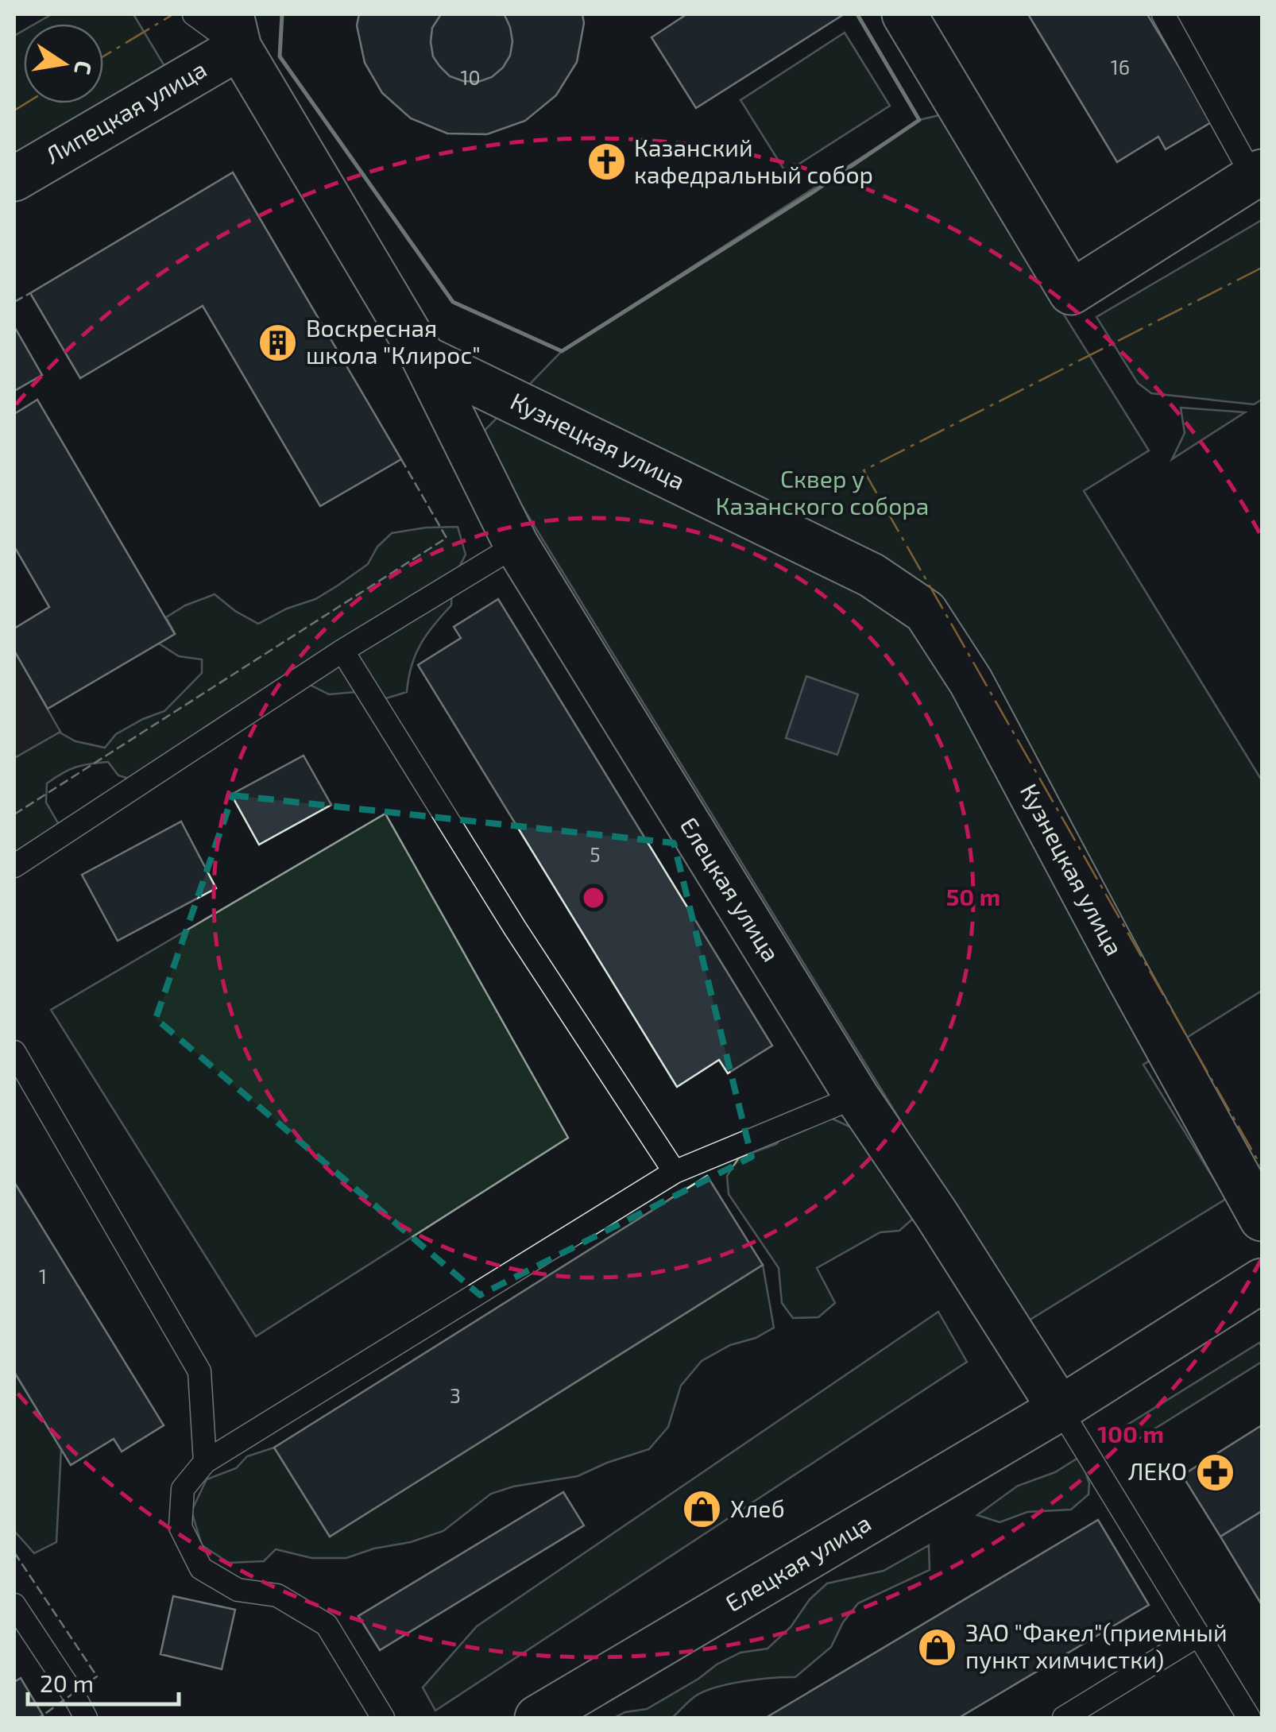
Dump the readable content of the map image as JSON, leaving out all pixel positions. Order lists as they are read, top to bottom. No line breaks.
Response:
{"streets":{"street":["Липецкая улица","Кузнецкая улица","Елецкая улица"]},"crossings":[["Кузнецкая улица","Елецкая улица"]],"parks":["Сквер у Казанского собора"],"places":{"church":["Казанский кафедральный собор"],"building":["Воскресная школа \"Клирос\""],"pharmacy":["ЛЕКО"],"shop":["Хлеб","ЗАО \"Факел\"(приемный пункт химчистки)"]},"house_numbers":["16","10","5","1","3"],"scale_bar":"20 m","north":"right","rings":["50 m","100 m"]}
